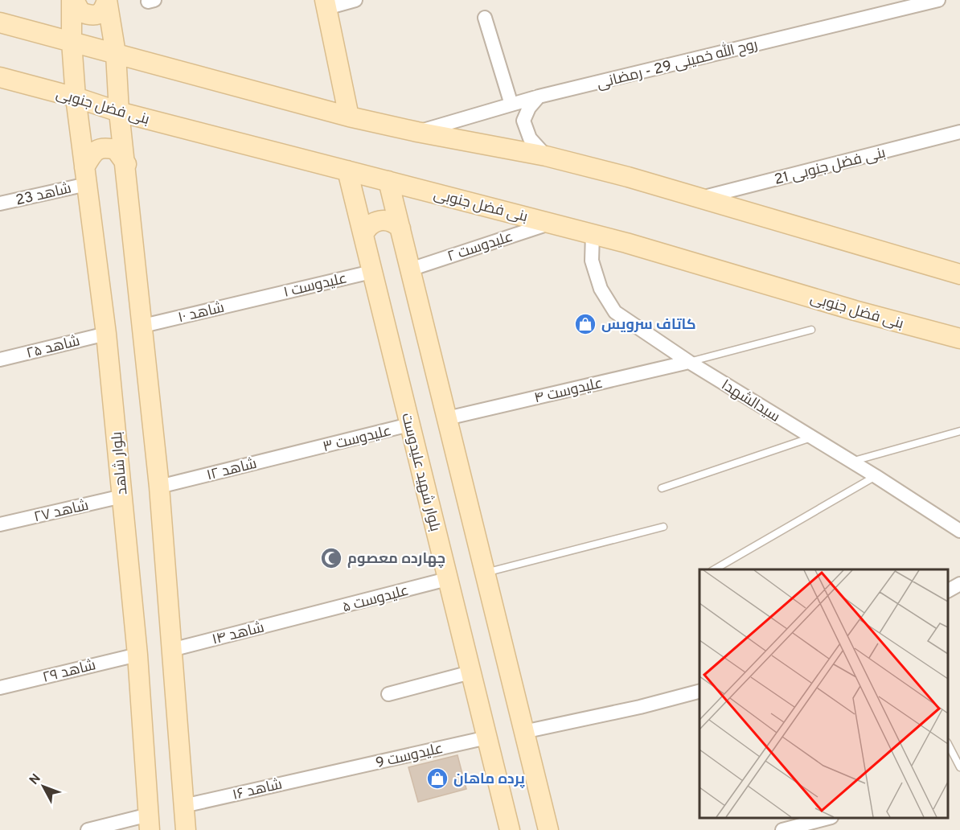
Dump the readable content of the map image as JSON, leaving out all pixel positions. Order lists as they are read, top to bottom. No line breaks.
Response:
{"streets":{"main road":["بنی فضل جنوبی","بلوار شاهد","بلوار شهید علیدوست"],"street":["روح الله خمینی 29 - رمضانی","بنی فضل جنوبی 21","شاهد 23","علیدوست ۲","علیدوست ۱","شاهد ۱۰","شاهد ۲۵","علیدوست ۴","سیدالشهدا","علیدوست ۳","شاهد ۱۲","شاهد ۲۷","علیدوست ۵","شاهد ۱۴","شاهد ۲۹","علیدوست 9","شاهد ۱۶"]},"crossings":[["بنی فضل جنوبی","علیدوست ۲"],["بنی فضل جنوبی","سیدالشهدا"],["بنی فضل جنوبی","بلوار شاهد"],["بنی فضل جنوبی","بلوار شهید علیدوست"],["شاهد 23","بلوار شاهد"],["علیدوست ۱","شاهد ۱۰"],["علیدوست ۱","بلوار شهید علیدوست"],["شاهد ۲۵","بلوار شاهد"],["علیدوست ۴","سیدالشهدا"],["علیدوست ۳","شاهد ۱۲"],["علیدوست ۳","بلوار شهید علیدوست"],["بلوار شاهد","شاهد ۲۷"],["بلوار شاهد","شاهد ۲۹"],["بلوار شهید علیدوست","علیدوست ۵"],["بلوار شهید علیدوست","علیدوست 9"],["علیدوست ۵","شاهد ۱۴"],["علیدوست 9","شاهد ۱۶"]],"places":{"shop":["کاتاف سرویس","پرده ماهان"],"mosque":["چهارده معصوم"]},"north":"top left"}
